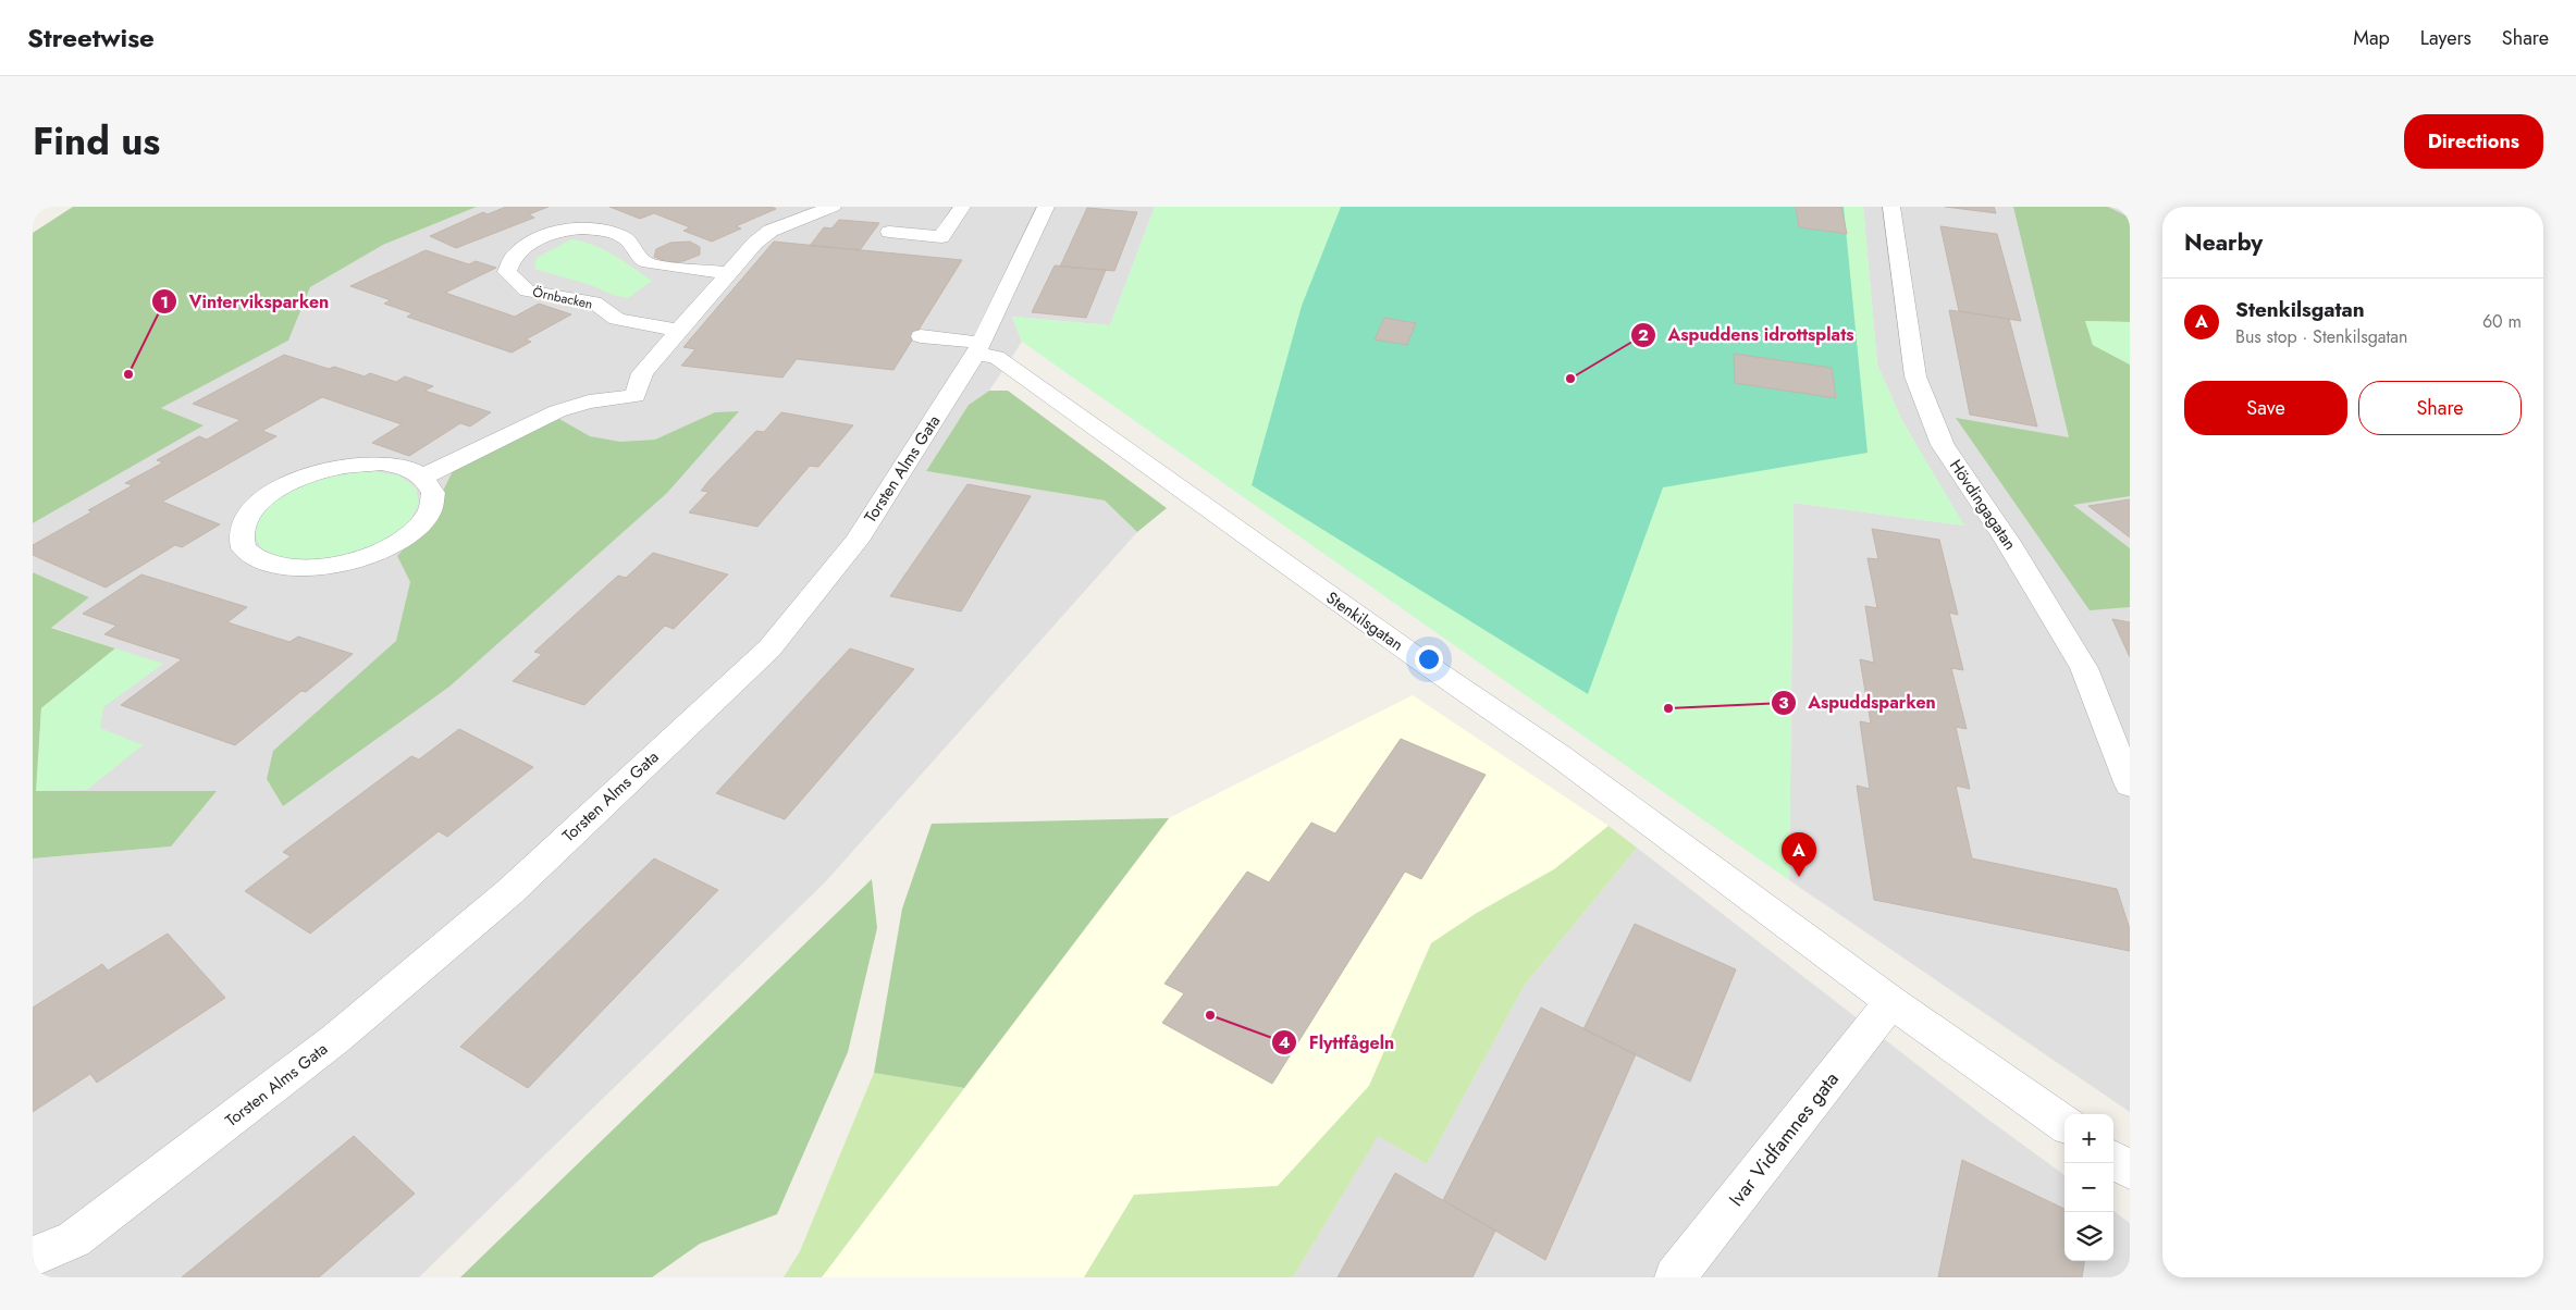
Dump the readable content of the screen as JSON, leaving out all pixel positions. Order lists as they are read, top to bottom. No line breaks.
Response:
{"streets":{"street":["Örnbacken","Torsten Alms Gata","Hövdingagatan","Stenkilsgatan","Ivar Vidfamnes gata"]},"crossings":[["Torsten Alms Gata","Stenkilsgatan"],["Stenkilsgatan","Ivar Vidfamnes gata"]],"places":["Vinterviksparken","Aspuddens idrottsplats","Aspuddsparken","Flyttfågeln"],"page":{"header":"Streetwise","nav":["Map","Layers","Share"],"title":"Find us","buttons":["Directions",["Save","Share"]],"heading":"Nearby","list":[{"mark":"A","name":"Stenkilsgatan","note":"Bus stop · Stenkilsgatan","value":"60 m"}],"pins":"A","map_buttons":["+","−"]}}
